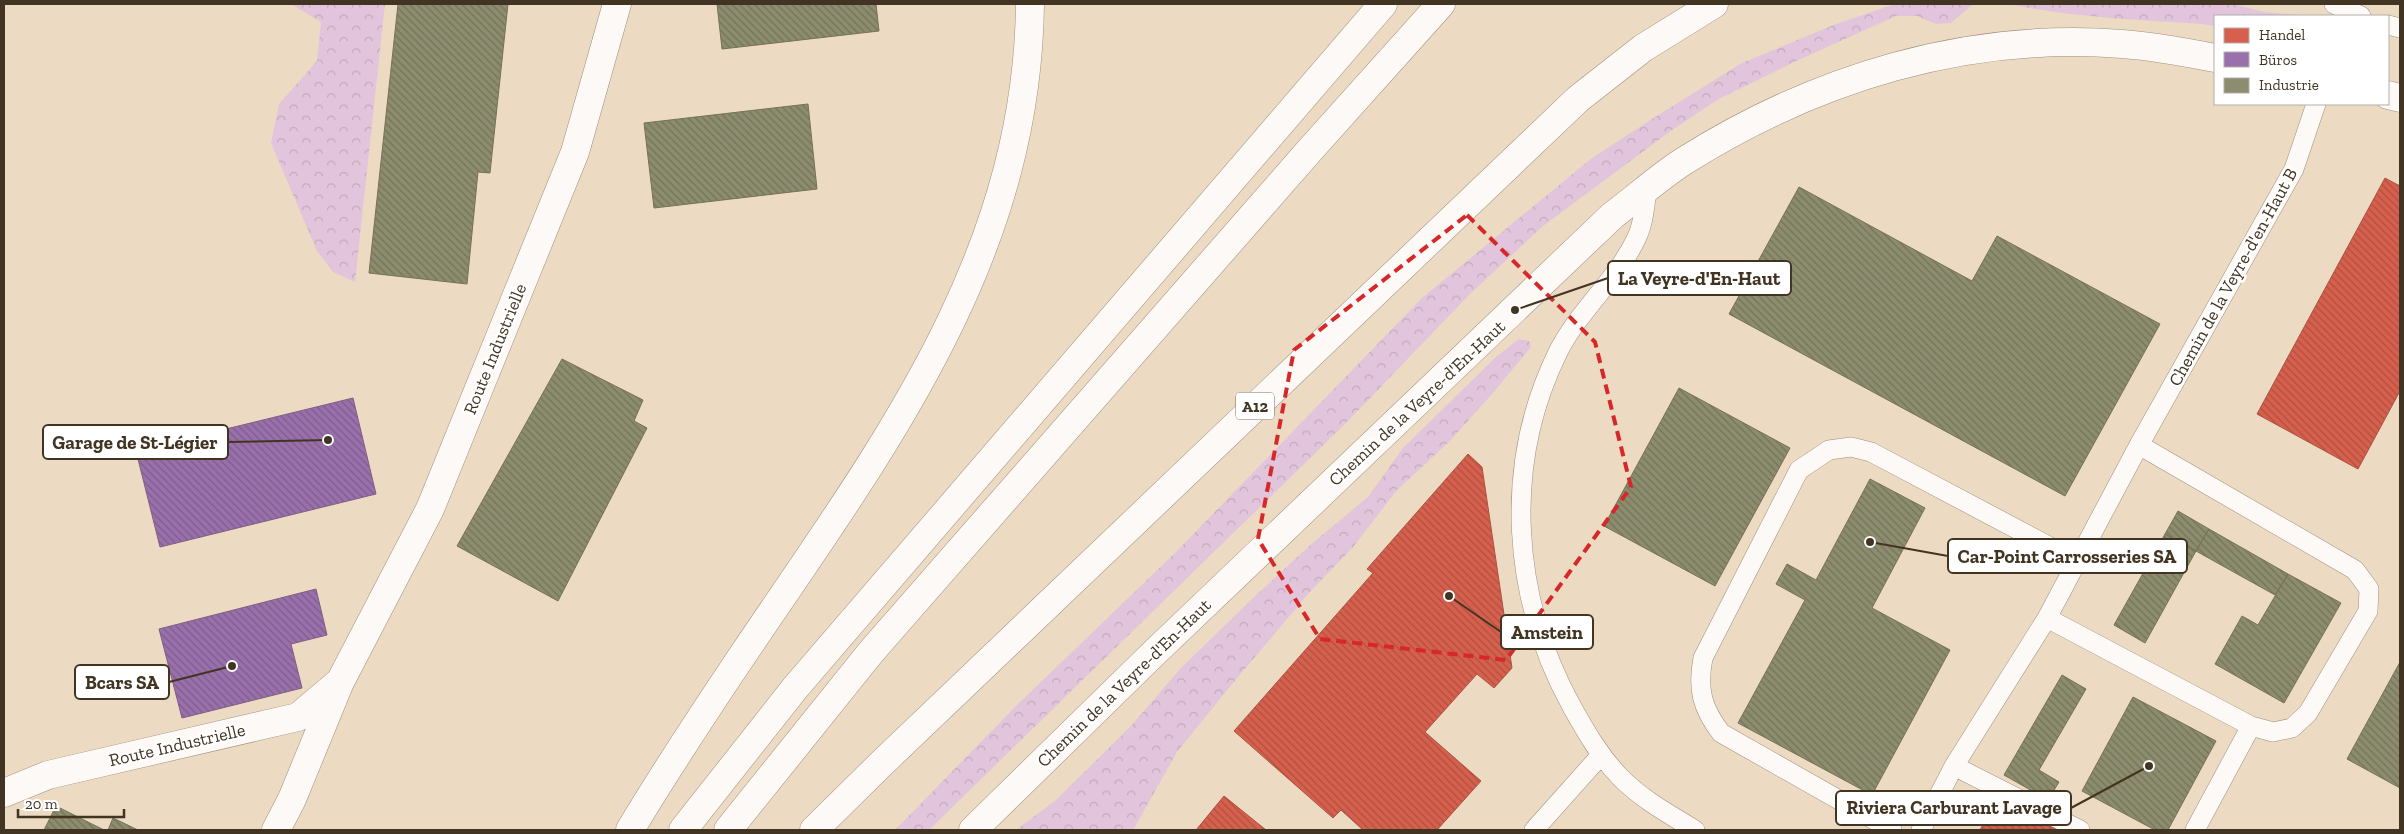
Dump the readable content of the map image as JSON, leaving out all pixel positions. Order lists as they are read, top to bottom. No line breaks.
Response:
{"streets":{"main road":["Route Industrielle","Chemin de la Veyre-d'En-Haut","A12"],"lane":["Chemin de la Veyre-d'en-Haut B"]},"places":["La Veyre-d'En-Haut","Garage de St-Légier","Car-Point Carrosseries SA","Amstein","Bcars SA","Riviera Carburant Lavage"],"legend":["Handel","Büros","Industrie"],"scale_bar":"20 m"}
